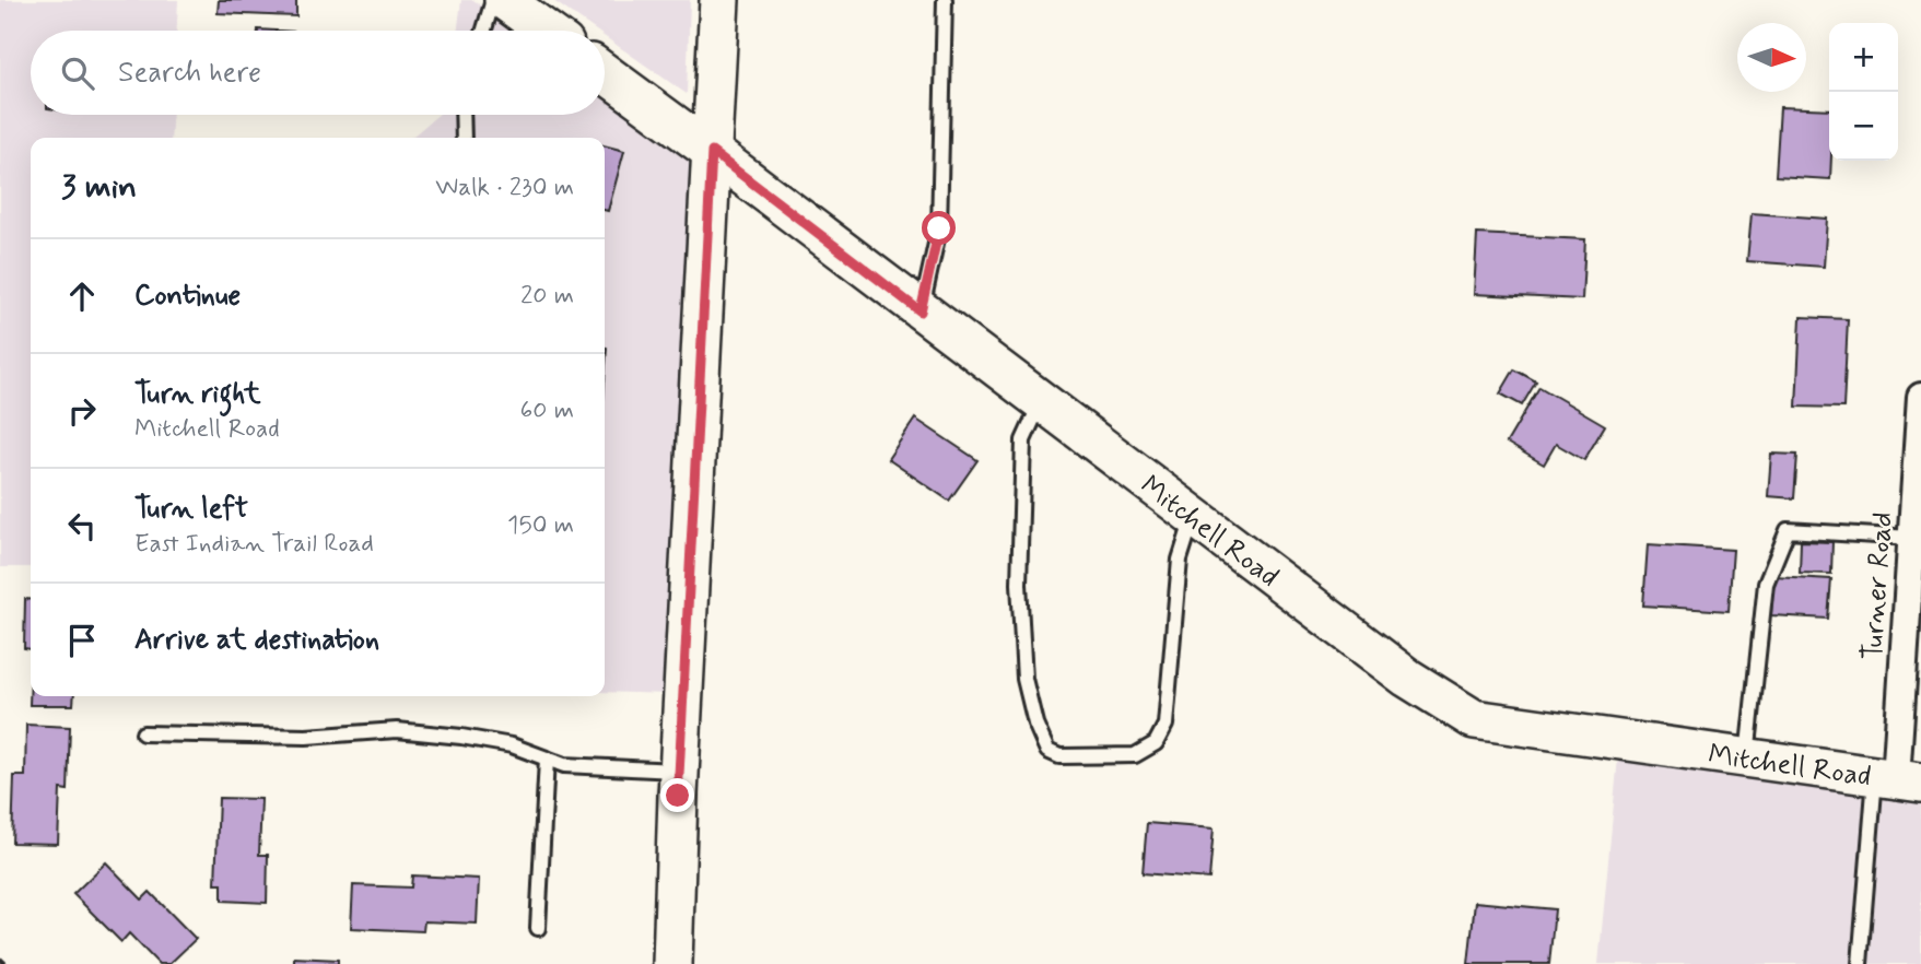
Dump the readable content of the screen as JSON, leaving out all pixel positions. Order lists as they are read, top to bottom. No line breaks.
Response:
{"streets":{"street":["Mitchell Road","Turner Road"]},"crossings":[["Mitchell Road","Turner Road"]],"north":"right","page":{"map_buttons":["+","−"],"search":"Search here","heading":["3 min","Walk · 230 m"],"list":[["Continue","20 m"],["Turn right","Mitchell Road","60 m"],["Turn left","East Indian Trail Road","150 m"],"Arrive at destination"]}}
